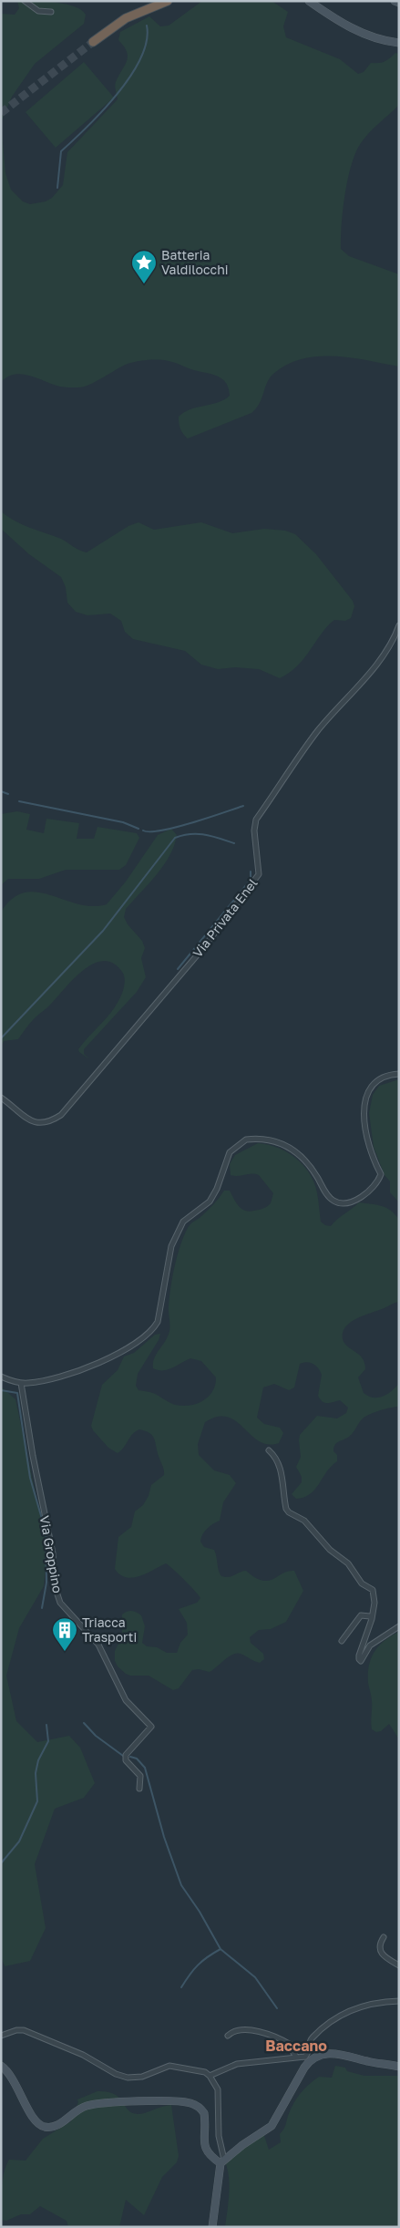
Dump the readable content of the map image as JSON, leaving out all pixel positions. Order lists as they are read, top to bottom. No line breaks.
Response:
{"streets":{"street":["Via Privata Enel","Via Groppino"]},"districts":["Baccano"],"places":{"place":["Batteria Valdilocchi"],"building":["Triacca Trasporti"]}}
